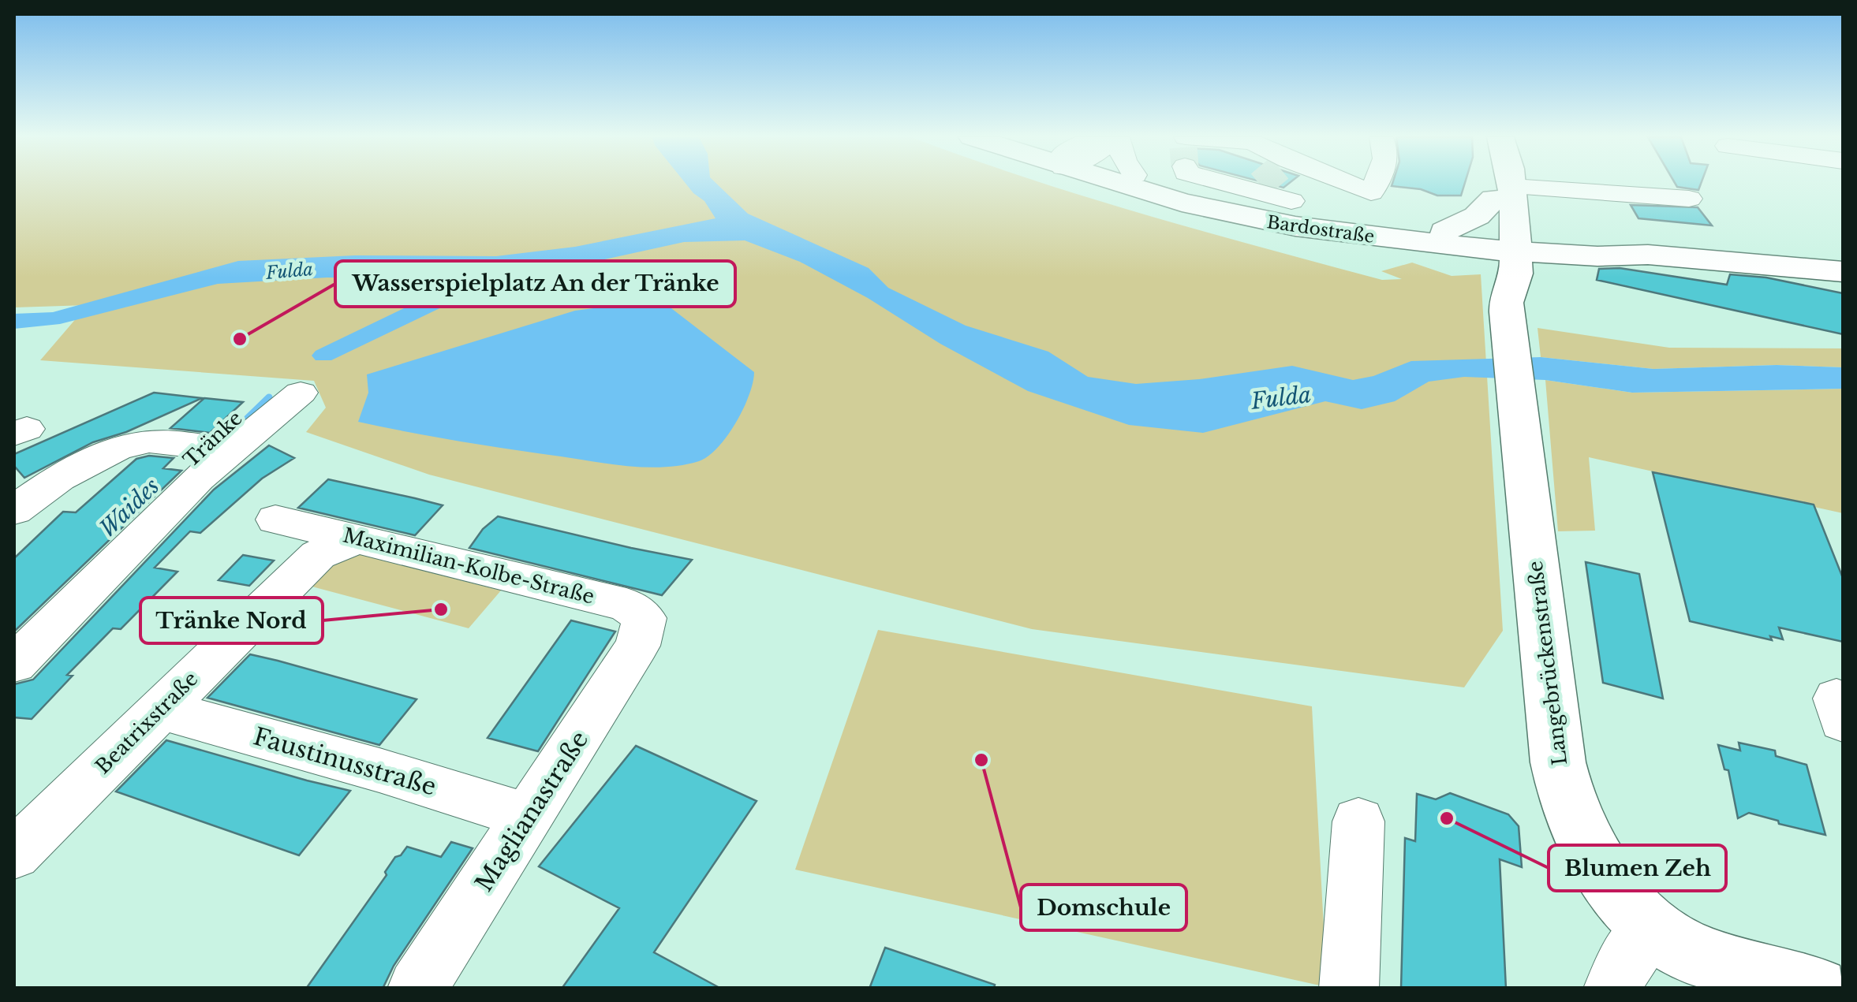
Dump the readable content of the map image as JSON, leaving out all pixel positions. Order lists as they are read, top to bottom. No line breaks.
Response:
{"streets":{"main road":["Bardostraße","Langebrückenstraße"],"street":["Tränke","Maximilian-Kolbe-Straße","Beatrixstraße","Faustinusstraße","Maglianastraße"]},"crossings":[["Bardostraße","Langebrückenstraße"],["Maximilian-Kolbe-Straße","Beatrixstraße"],["Maximilian-Kolbe-Straße","Maglianastraße"],["Beatrixstraße","Faustinusstraße"],["Faustinusstraße","Maglianastraße"]],"water":["Fulda","Waides"],"places":["Wasserspielplatz An der Tränke","Tränke Nord","Domschule","Blumen Zeh"]}
